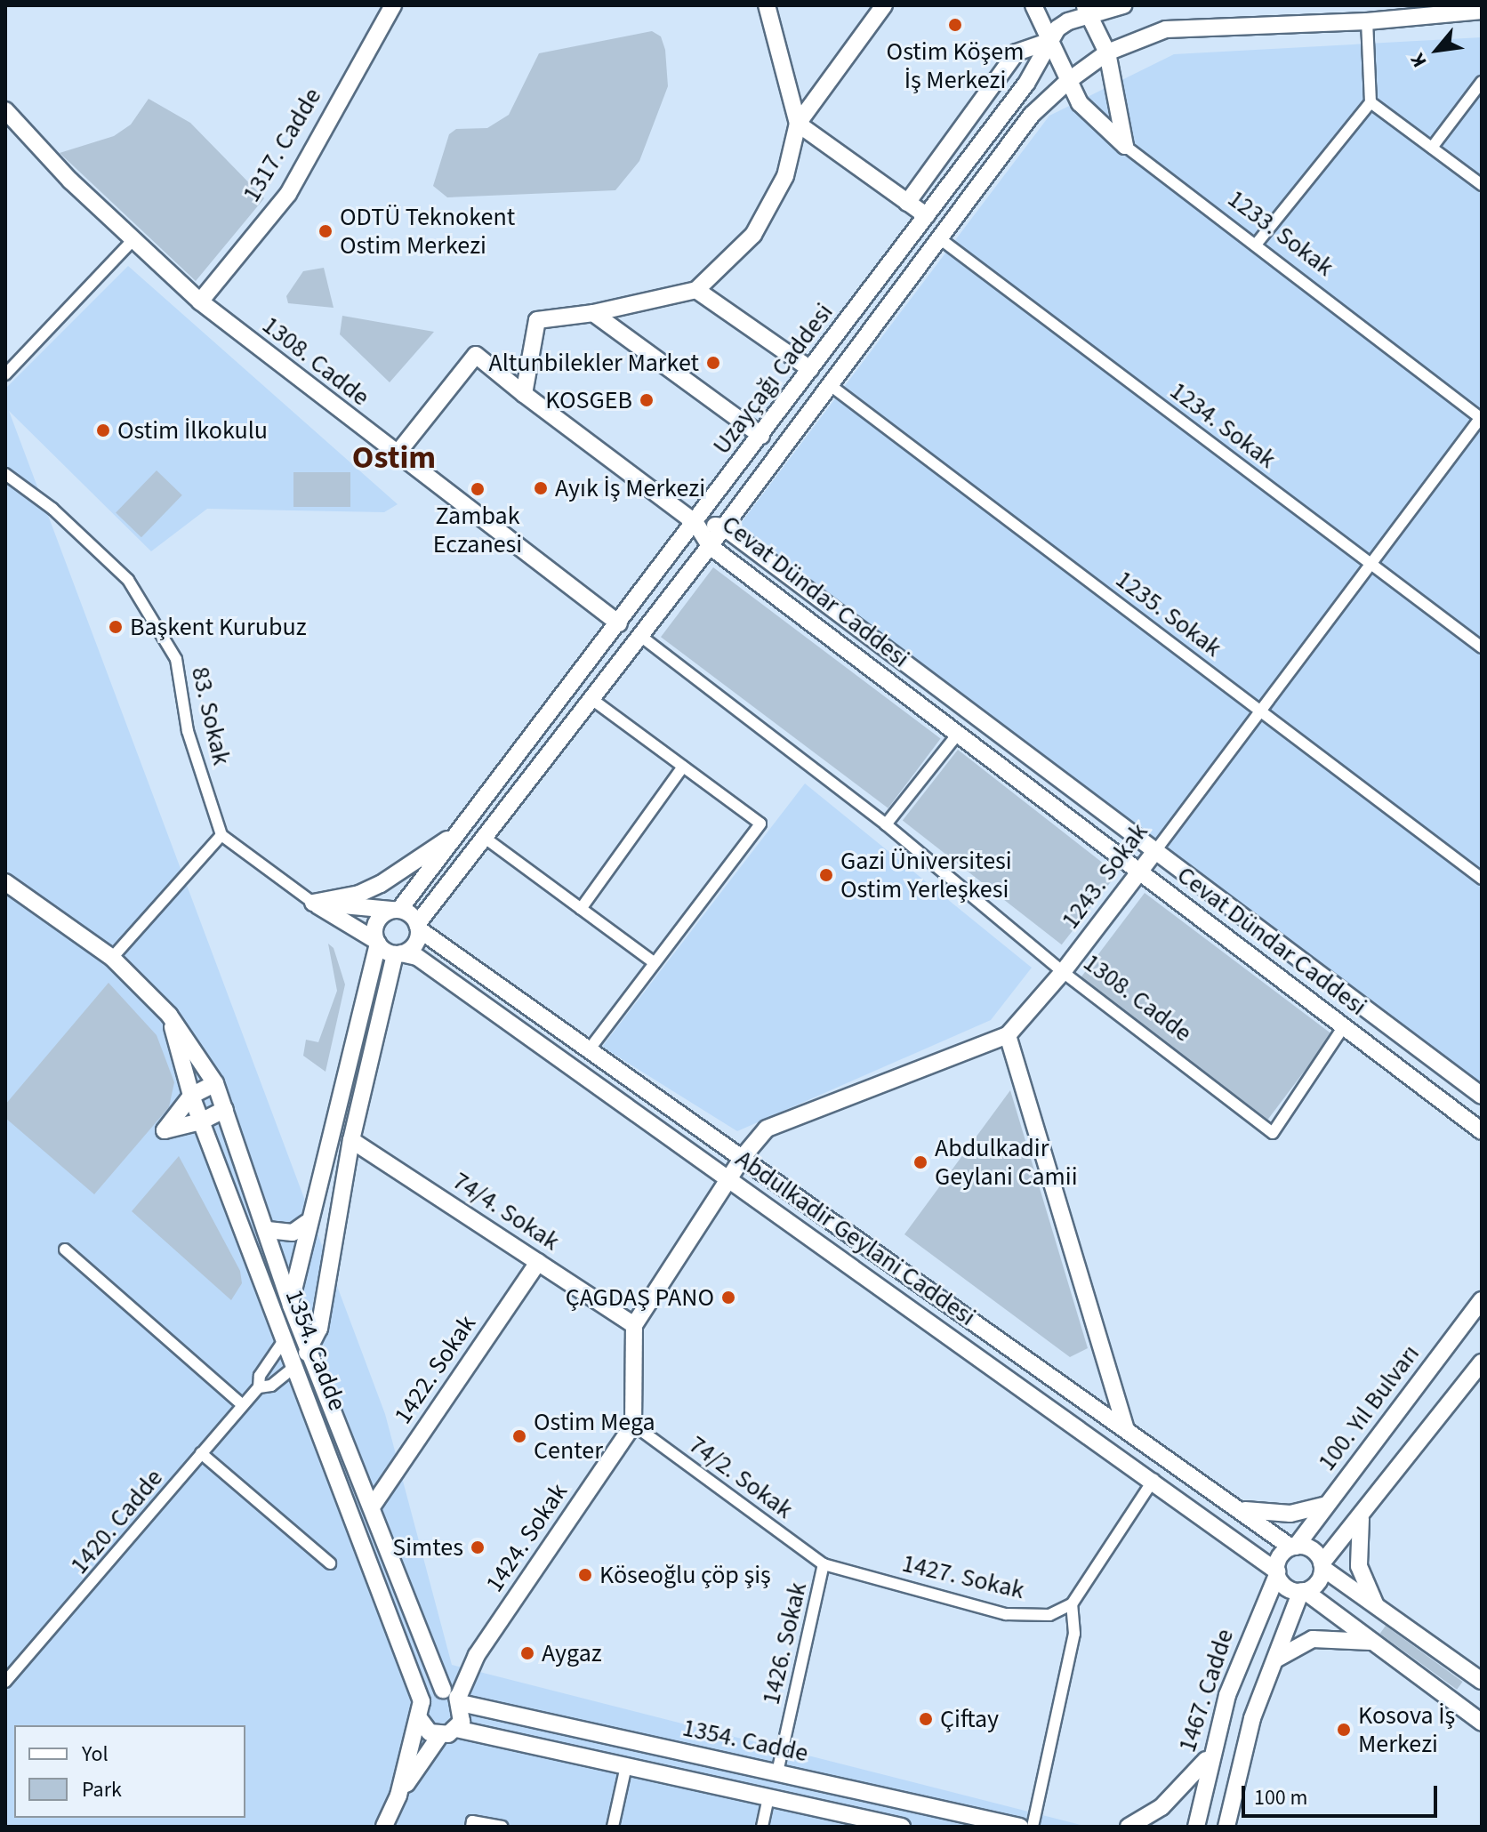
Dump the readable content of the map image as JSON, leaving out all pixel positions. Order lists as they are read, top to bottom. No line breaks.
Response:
{"streets":{"main road":["1317. Cadde","1308. Cadde","Uzayçağı Caddesi","Cevat Dündar Caddesi","1243. Sokak","74/4. Sokak","Abdulkadir Geylani Caddesi","1354. Cadde","1422. Sokak","100. Yıl Bulvarı","1424. Sokak","1467. Cadde"],"street":["1233. Sokak","1234. Sokak","1235. Sokak","83. Sokak","74/2. Sokak","1420. Cadde","1427. Sokak","1426. Sokak"]},"crossings":[["1317. Cadde","1308. Cadde"],["1233. Sokak","1243. Sokak"],["1308. Cadde","Uzayçağı Caddesi"],["1308. Cadde","Cevat Dündar Caddesi"],["1308. Cadde","1243. Sokak"],["Uzayçağı Caddesi","1234. Sokak"],["Uzayçağı Caddesi","Cevat Dündar Caddesi"],["Uzayçağı Caddesi","1235. Sokak"],["Uzayçağı Caddesi","Abdulkadir Geylani Caddesi"],["1234. Sokak","1243. Sokak"],["Cevat Dündar Caddesi","1243. Sokak"],["1235. Sokak","1243. Sokak"],["74/4. Sokak","1422. Sokak"],["Abdulkadir Geylani Caddesi","100. Yıl Bulvarı"],["Abdulkadir Geylani Caddesi","1467. Cadde"],["1354. Cadde","1422. Sokak"],["1354. Cadde","1420. Cadde"],["1354. Cadde","1424. Sokak"],["1354. Cadde","1426. Sokak"],["100. Yıl Bulvarı","1467. Cadde"],["74/2. Sokak","1424. Sokak"],["74/2. Sokak","1427. Sokak"],["74/2. Sokak","1426. Sokak"],["1427. Sokak","1426. Sokak"]],"districts":["Ostim"],"places":["Ostim Köşem İş Merkezi","ODTÜ Teknokent Ostim Merkezi","Altunbilekler Market","KOSGEB","Ostim İlkokulu","Ayık İş Merkezi","Zambak Eczanesi","Başkent Kurubuz","Gazi Üniversitesi Ostim Yerleşkesi","Abdulkadir Geylani Camii","ÇAGDAŞ PANO","Ostim Mega Center","Simtes","Köseoğlu çöp şiş","Aygaz","Çiftay","Kosova İş Merkezi"],"legend":["Yol","Park"],"scale_bar":"100 m","north":"bottom left"}
